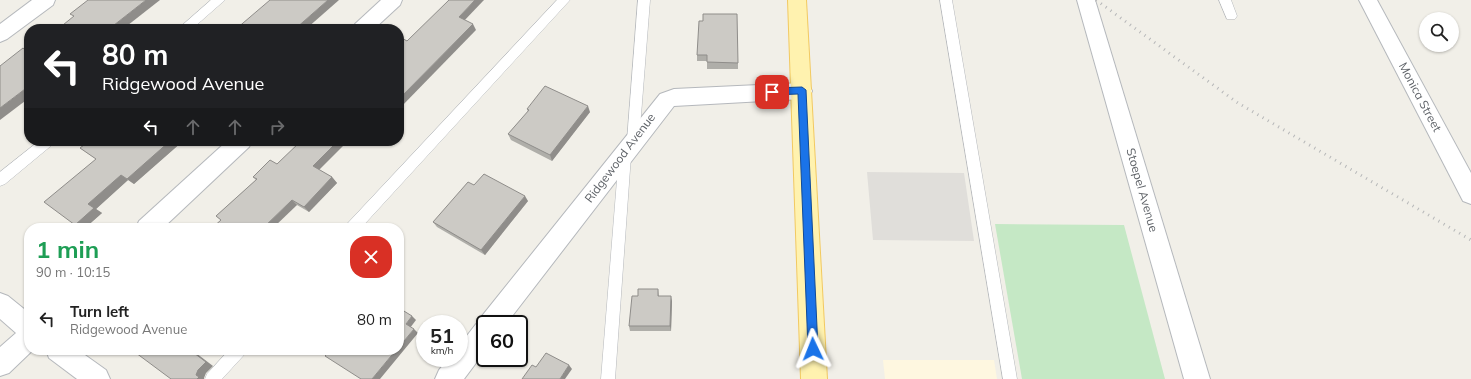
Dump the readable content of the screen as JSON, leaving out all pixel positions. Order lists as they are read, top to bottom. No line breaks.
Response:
{"streets":{"street":["Monica Street","Ridgewood Avenue","Stoepel Avenue"]},"page":{"turn":["80 m","Ridgewood Avenue"],"heading":["1 min","90 m · 10:15"],"list":[{"name":"Turn left","note":"Ridgewood Avenue","value":"80 m"}],"speed":"51 km/h","limit":"60"}}
